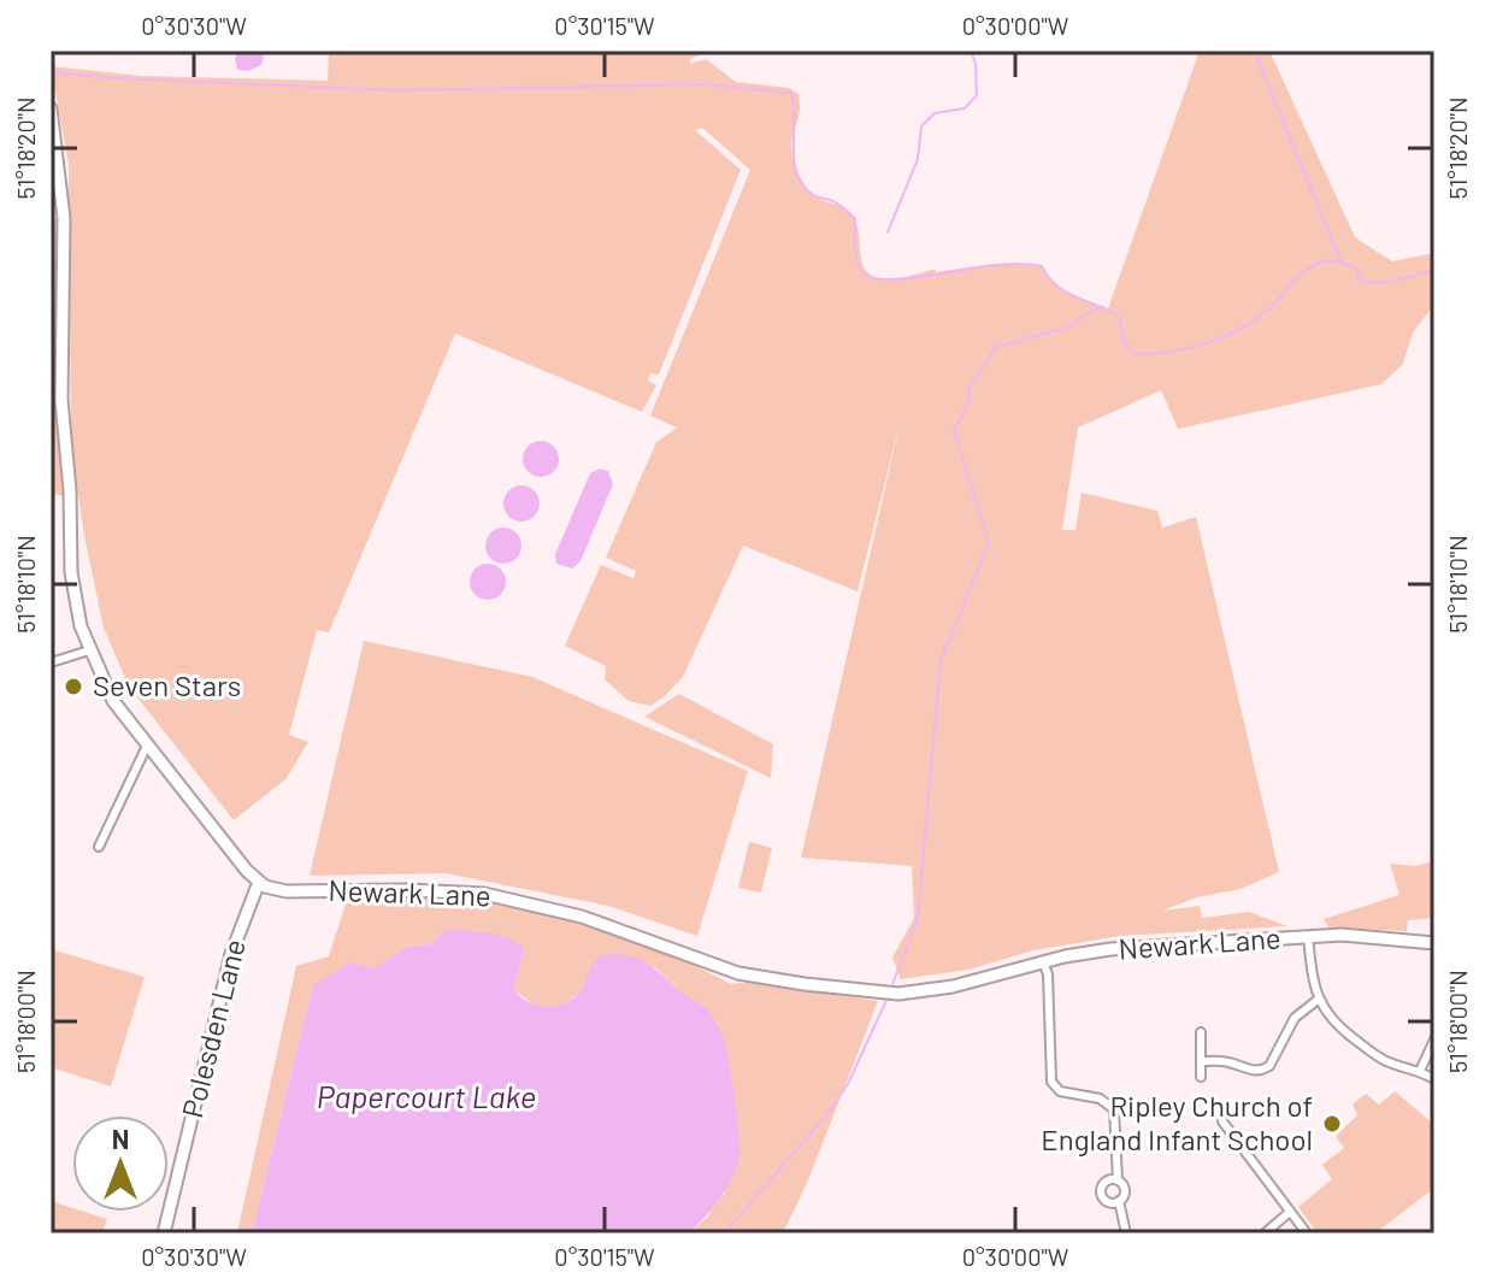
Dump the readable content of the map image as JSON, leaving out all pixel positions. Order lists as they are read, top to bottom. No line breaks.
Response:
{"streets":{"main road":["Newark Lane","Polesden Lane"]},"crossings":[["Newark Lane","Polesden Lane"]],"water":["Papercourt Lake"],"places":["Seven Stars","Ripley Church of England Infant School"],"north":"top","coordinates":["0°30'30\"W","0°30'15\"W","0°30'00\"W","51°18'20\"N","51°18'10\"N","51°18'00\"N"]}
